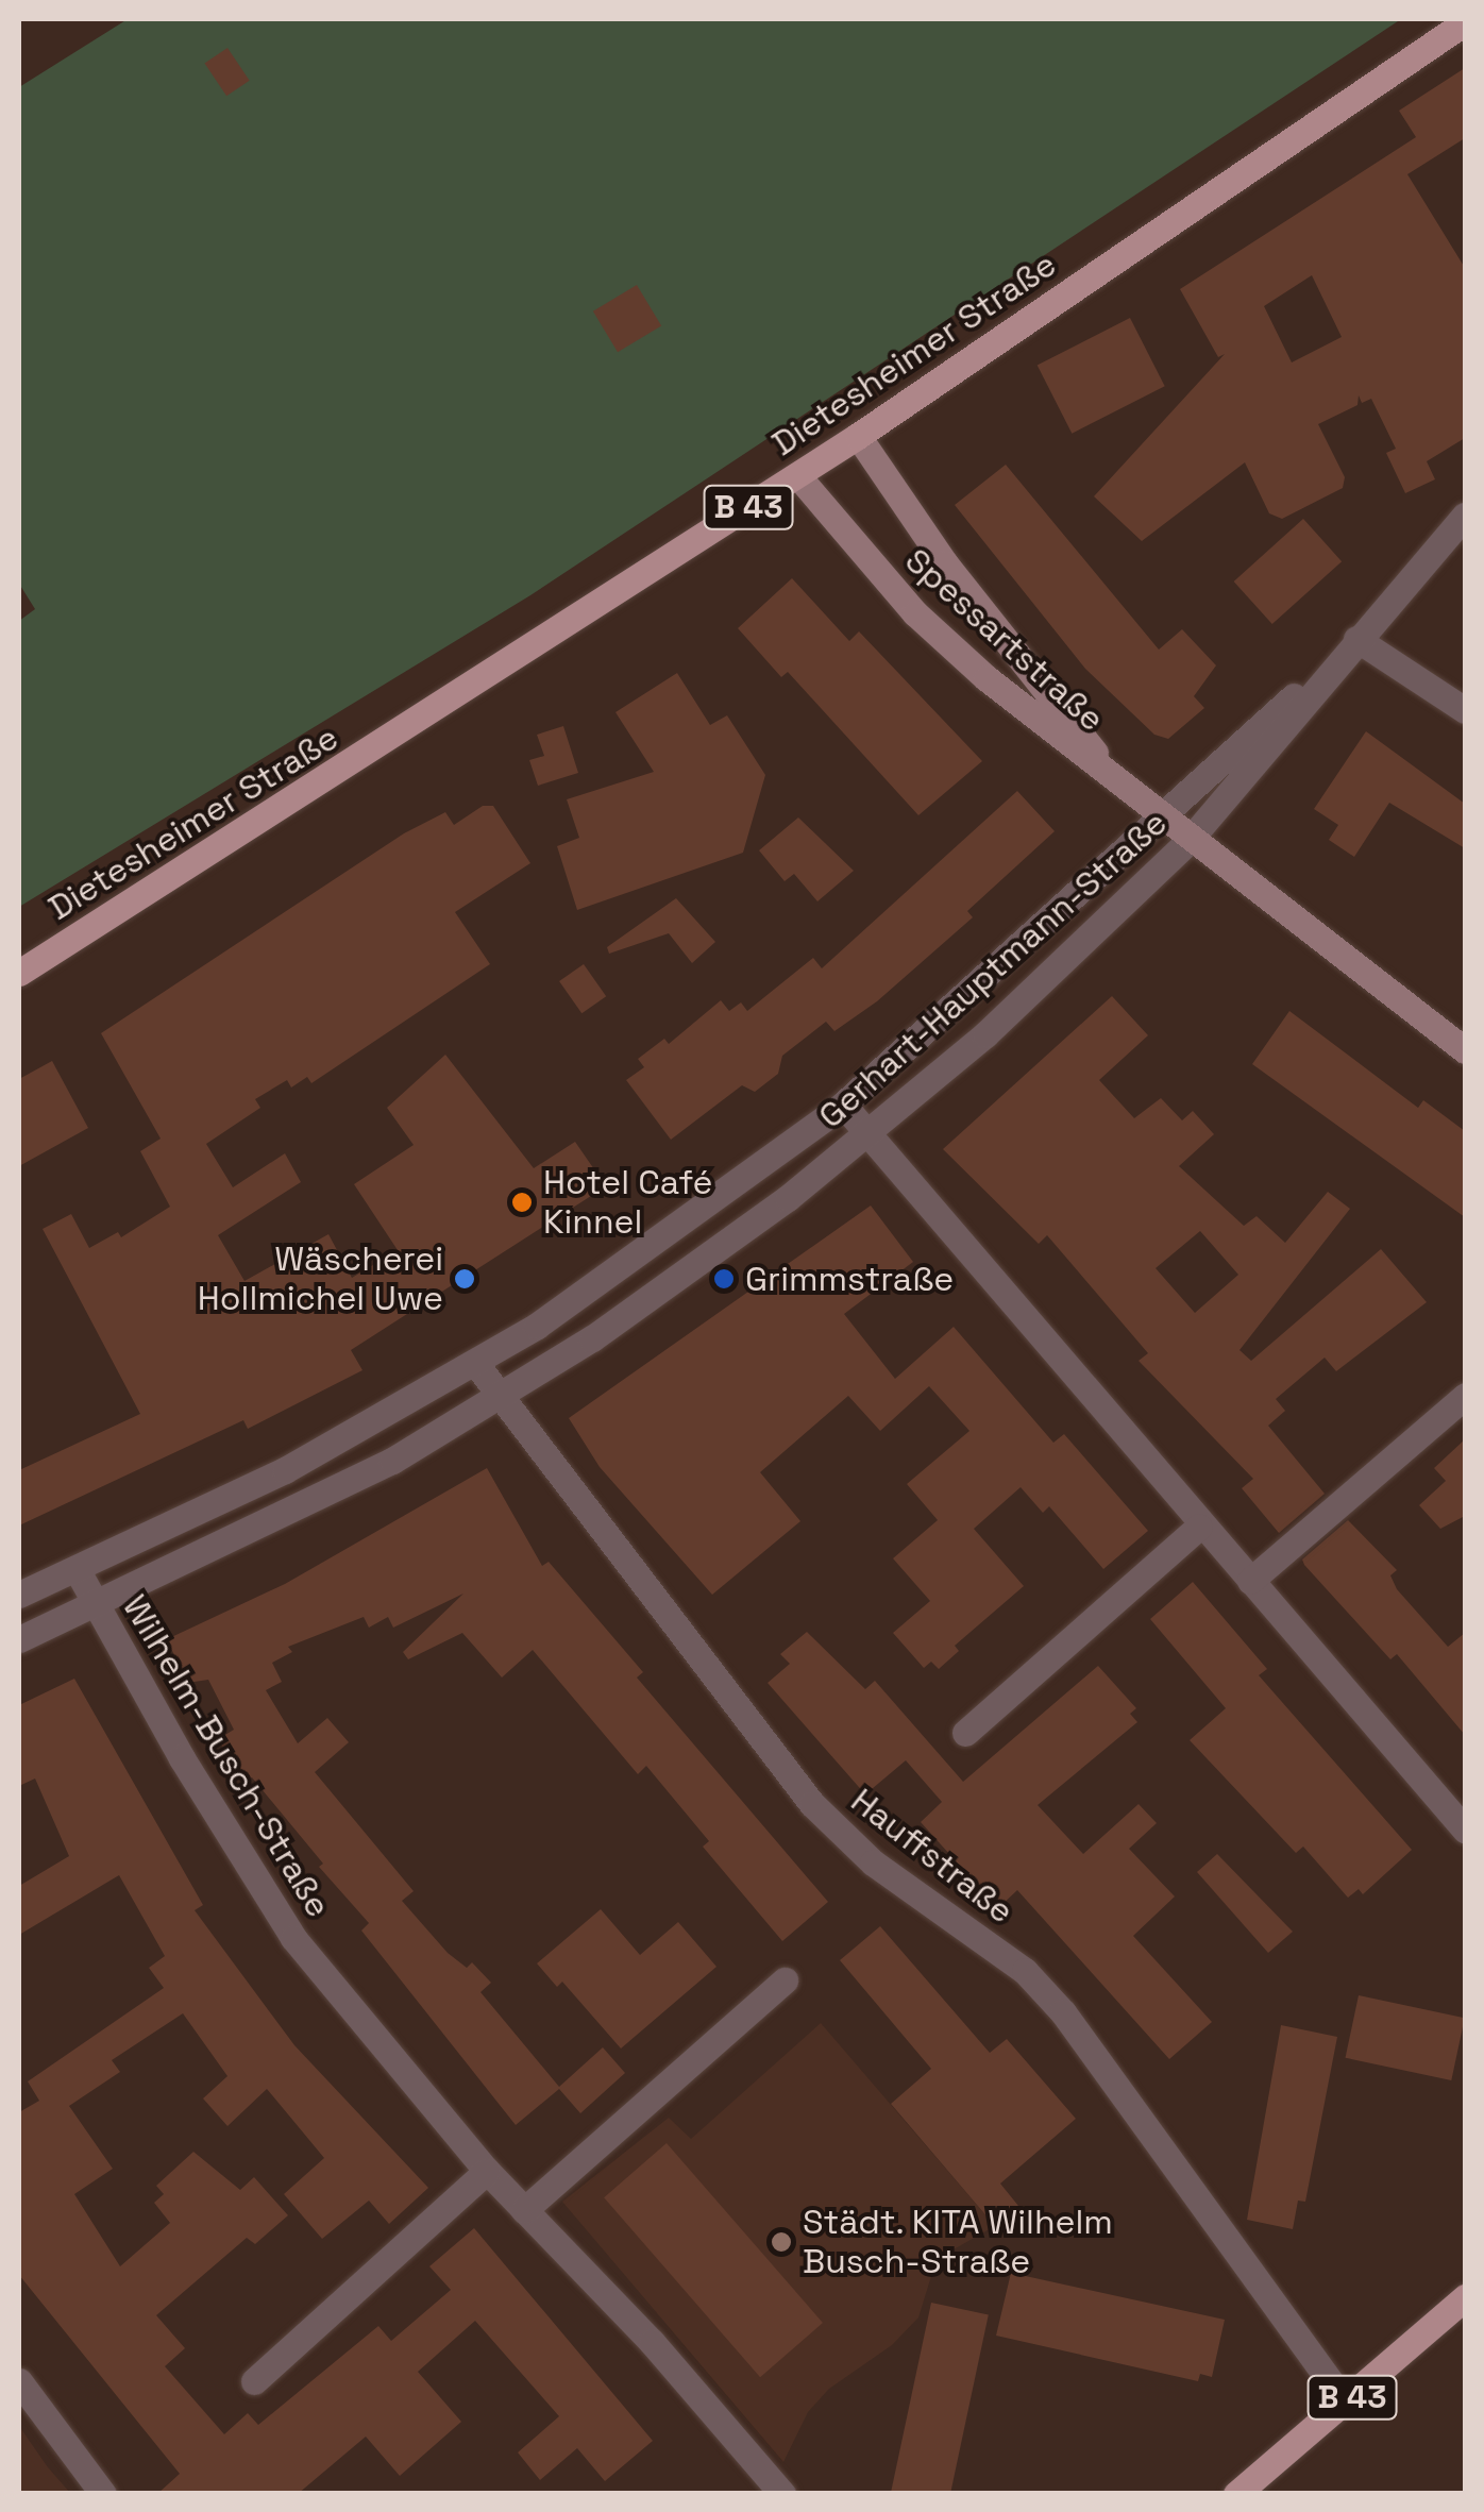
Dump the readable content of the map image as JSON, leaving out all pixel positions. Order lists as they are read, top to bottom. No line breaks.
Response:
{"streets":{"main road":["Dietesheimer Straße","B 43","Spessartstraße"],"street":["Gerhart-Hauptmann-Straße","Wilhelm-Busch-Straße","Hauffstraße"]},"crossings":[["Dietesheimer Straße","Spessartstraße"],["B 43","Hauffstraße"],["Spessartstraße","Gerhart-Hauptmann-Straße"],["Gerhart-Hauptmann-Straße","Wilhelm-Busch-Straße"],["Gerhart-Hauptmann-Straße","Hauffstraße"]],"places":["Hotel Café Kinnel","Wäscherei Hollmichel Uwe","Grimmstraße","Städt. KITA Wilhelm Busch-Straße"]}
